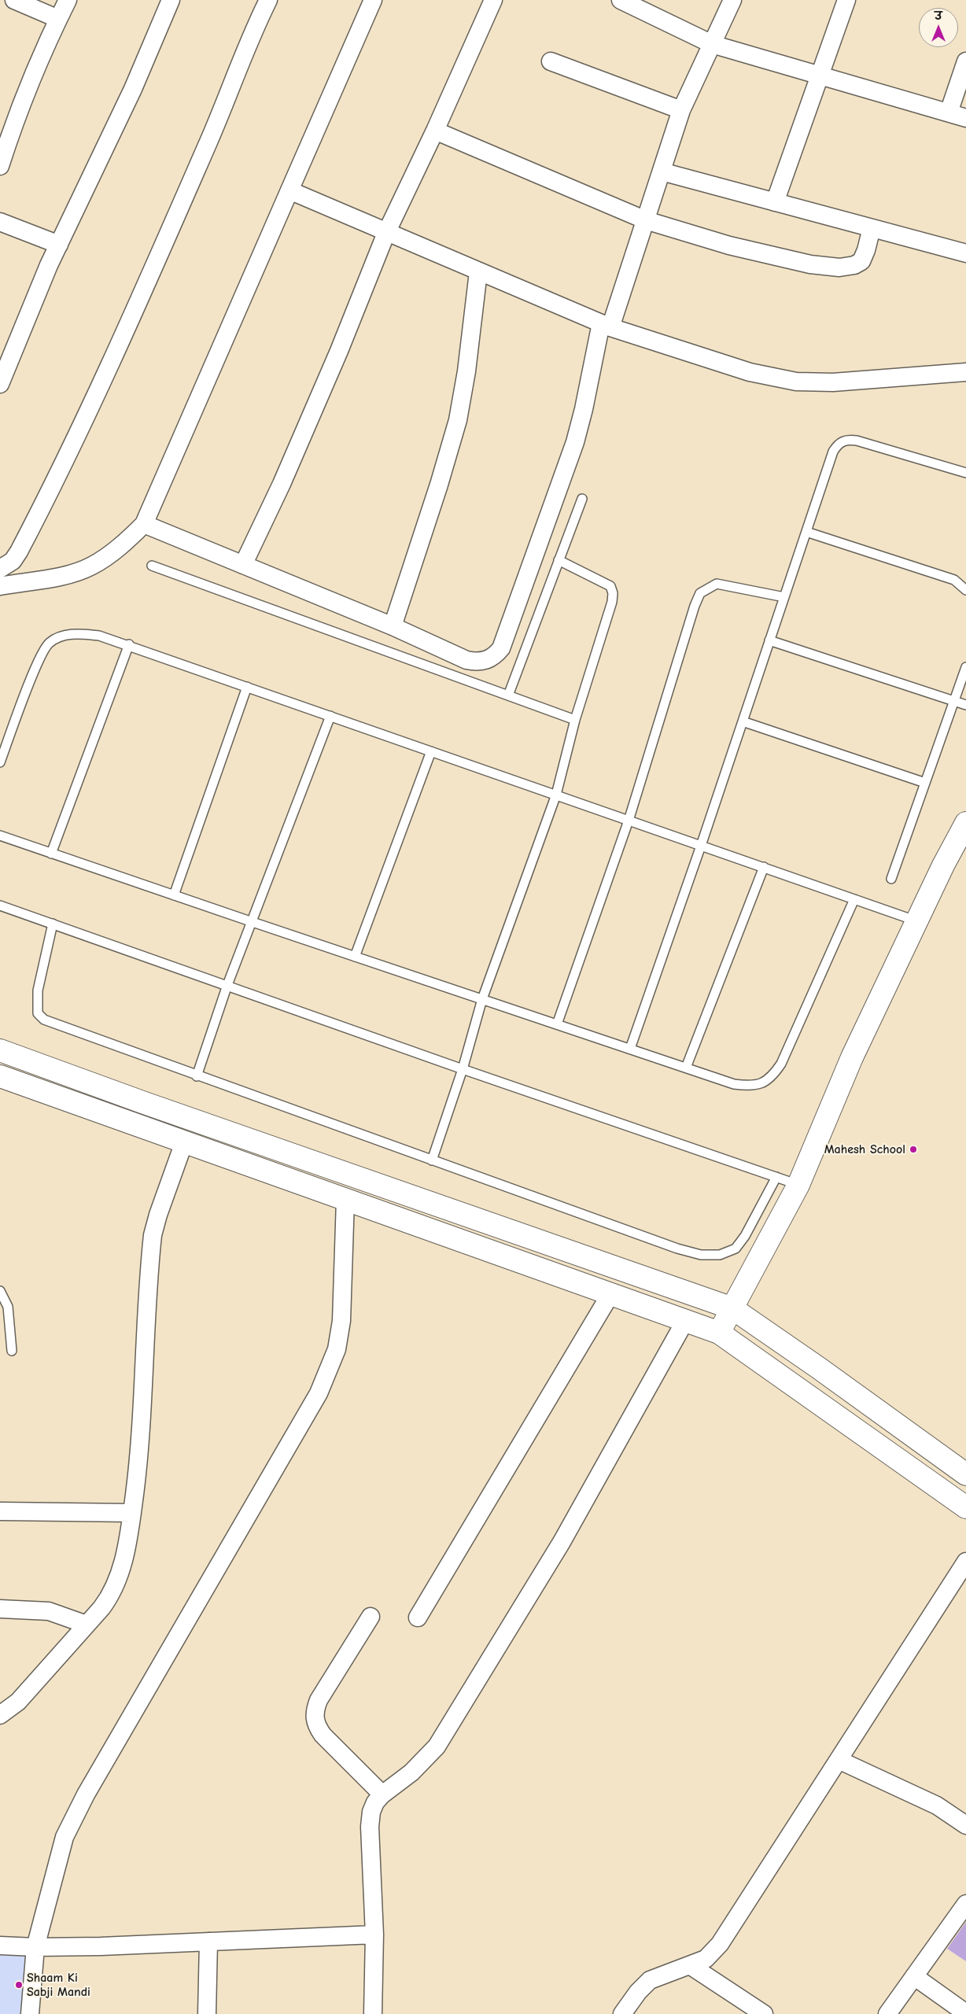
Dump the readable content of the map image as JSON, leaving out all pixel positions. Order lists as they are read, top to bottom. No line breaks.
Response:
{"places":["Mahesh School","Shaam Ki Sabji Mandi"],"north":"top"}
